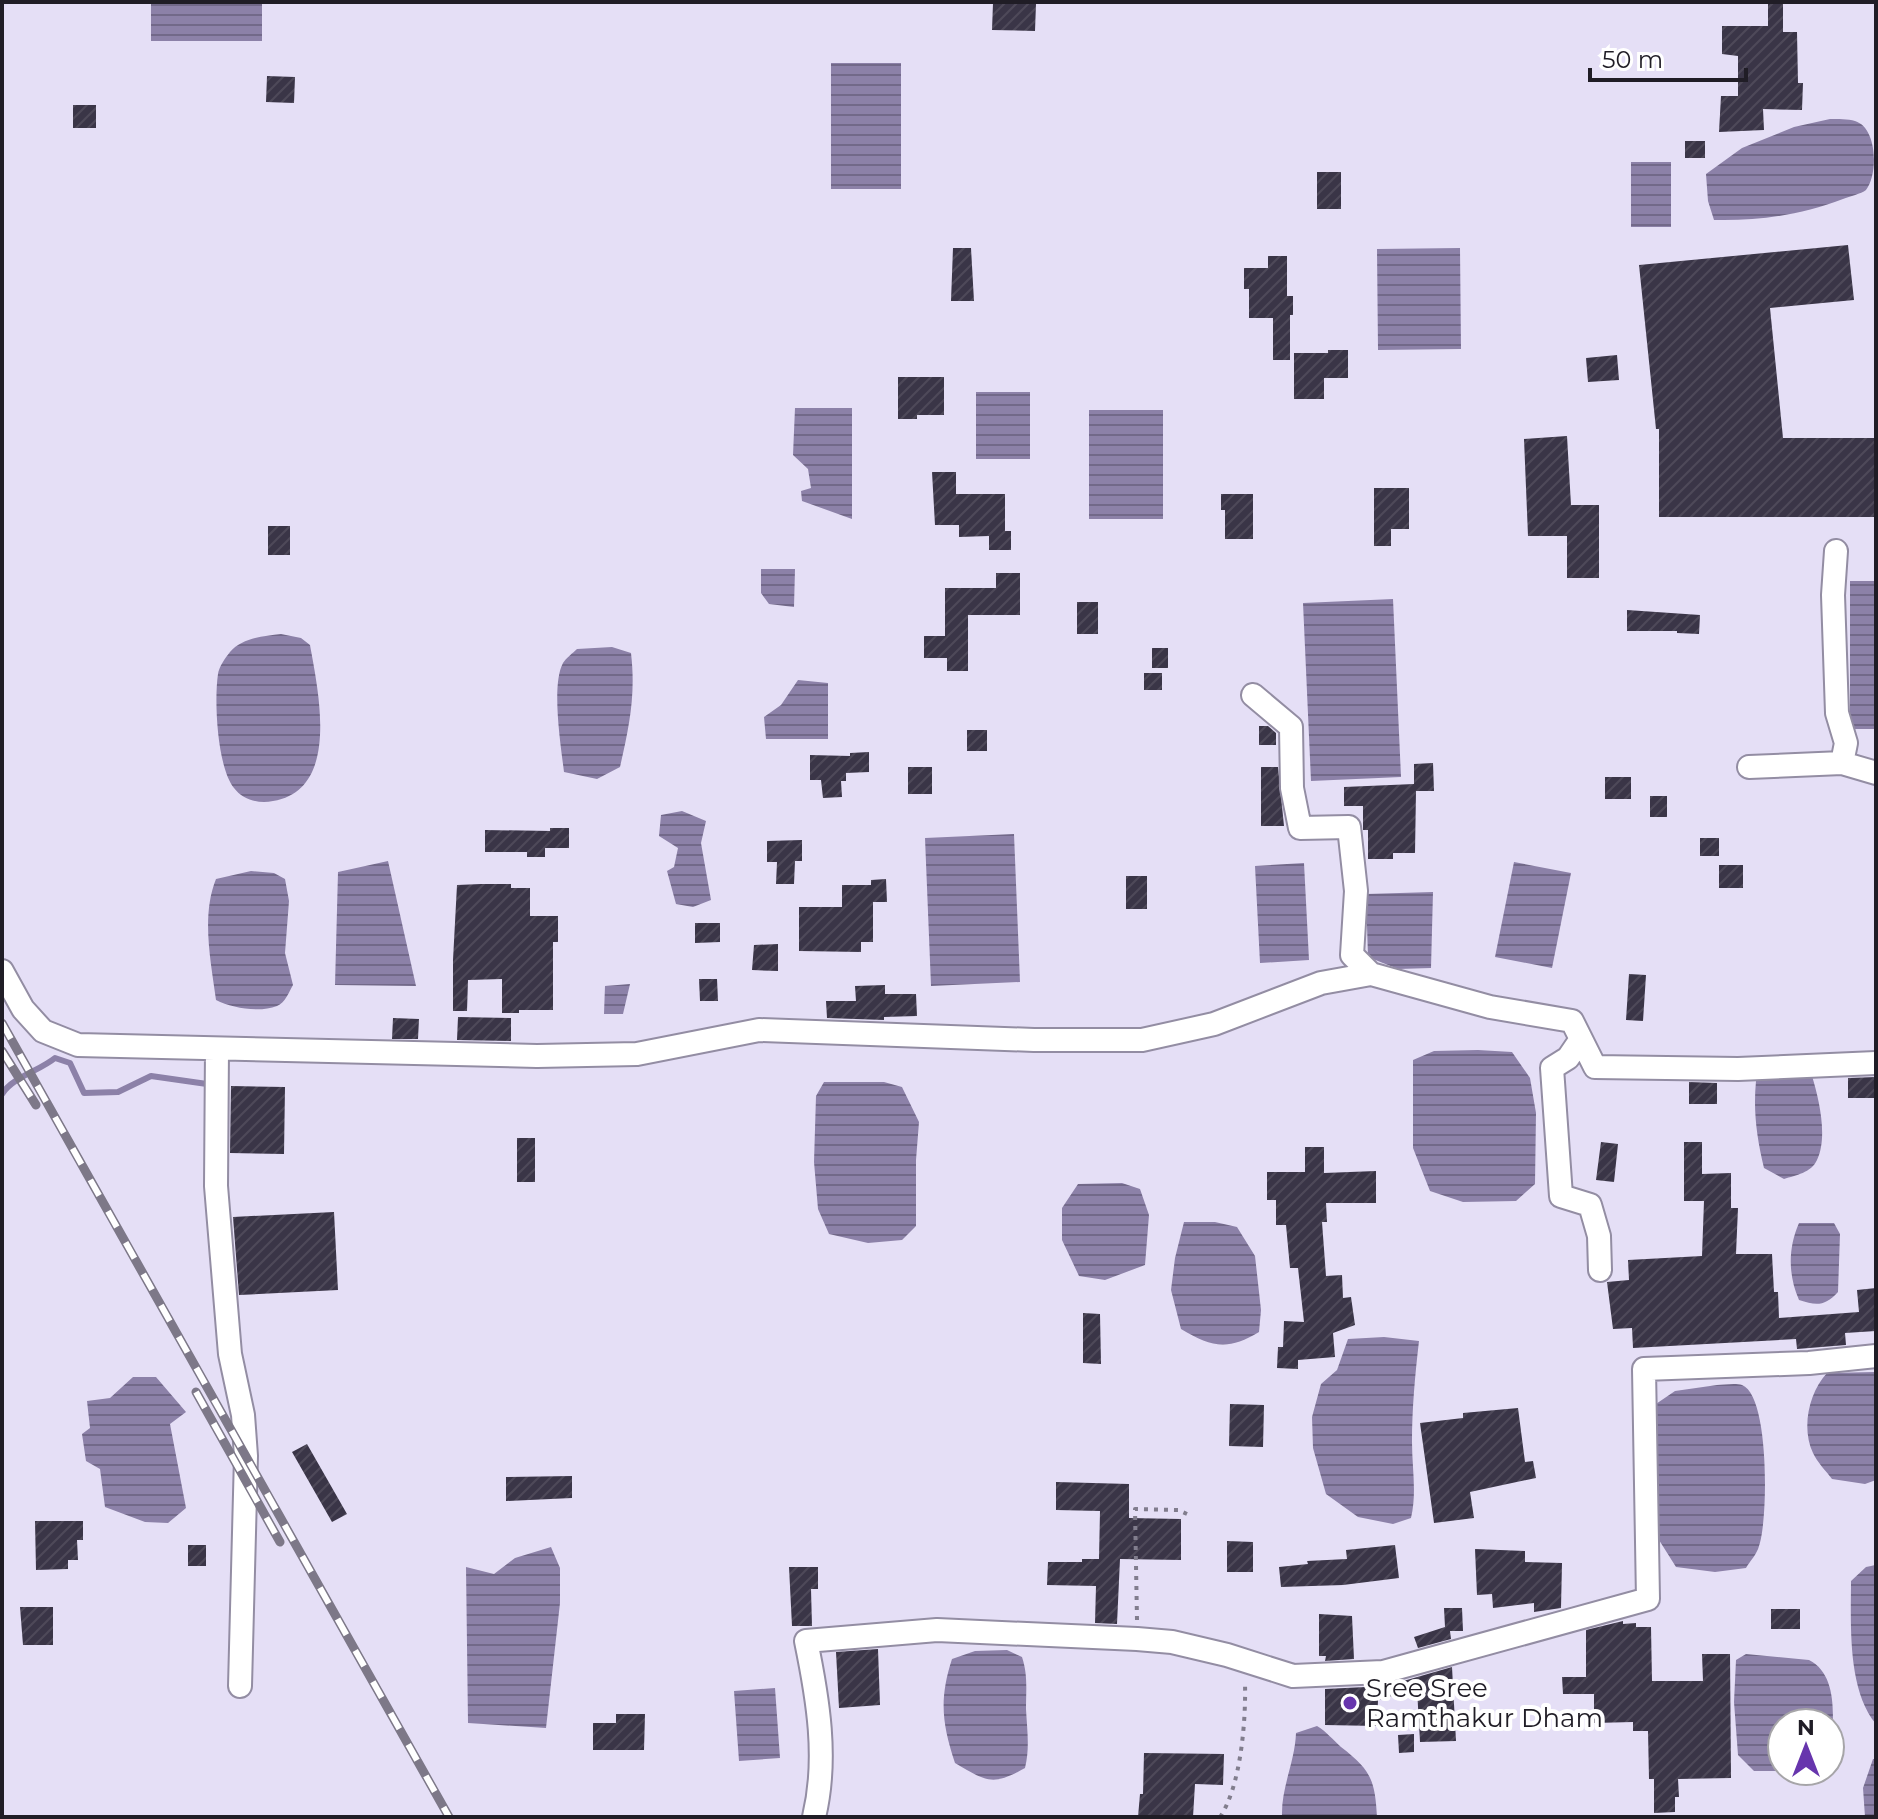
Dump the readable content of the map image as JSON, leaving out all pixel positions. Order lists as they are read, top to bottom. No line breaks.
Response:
{"places":["Sree Sree Ramthakur Dham"],"scale_bar":"50 m","north":"top"}
